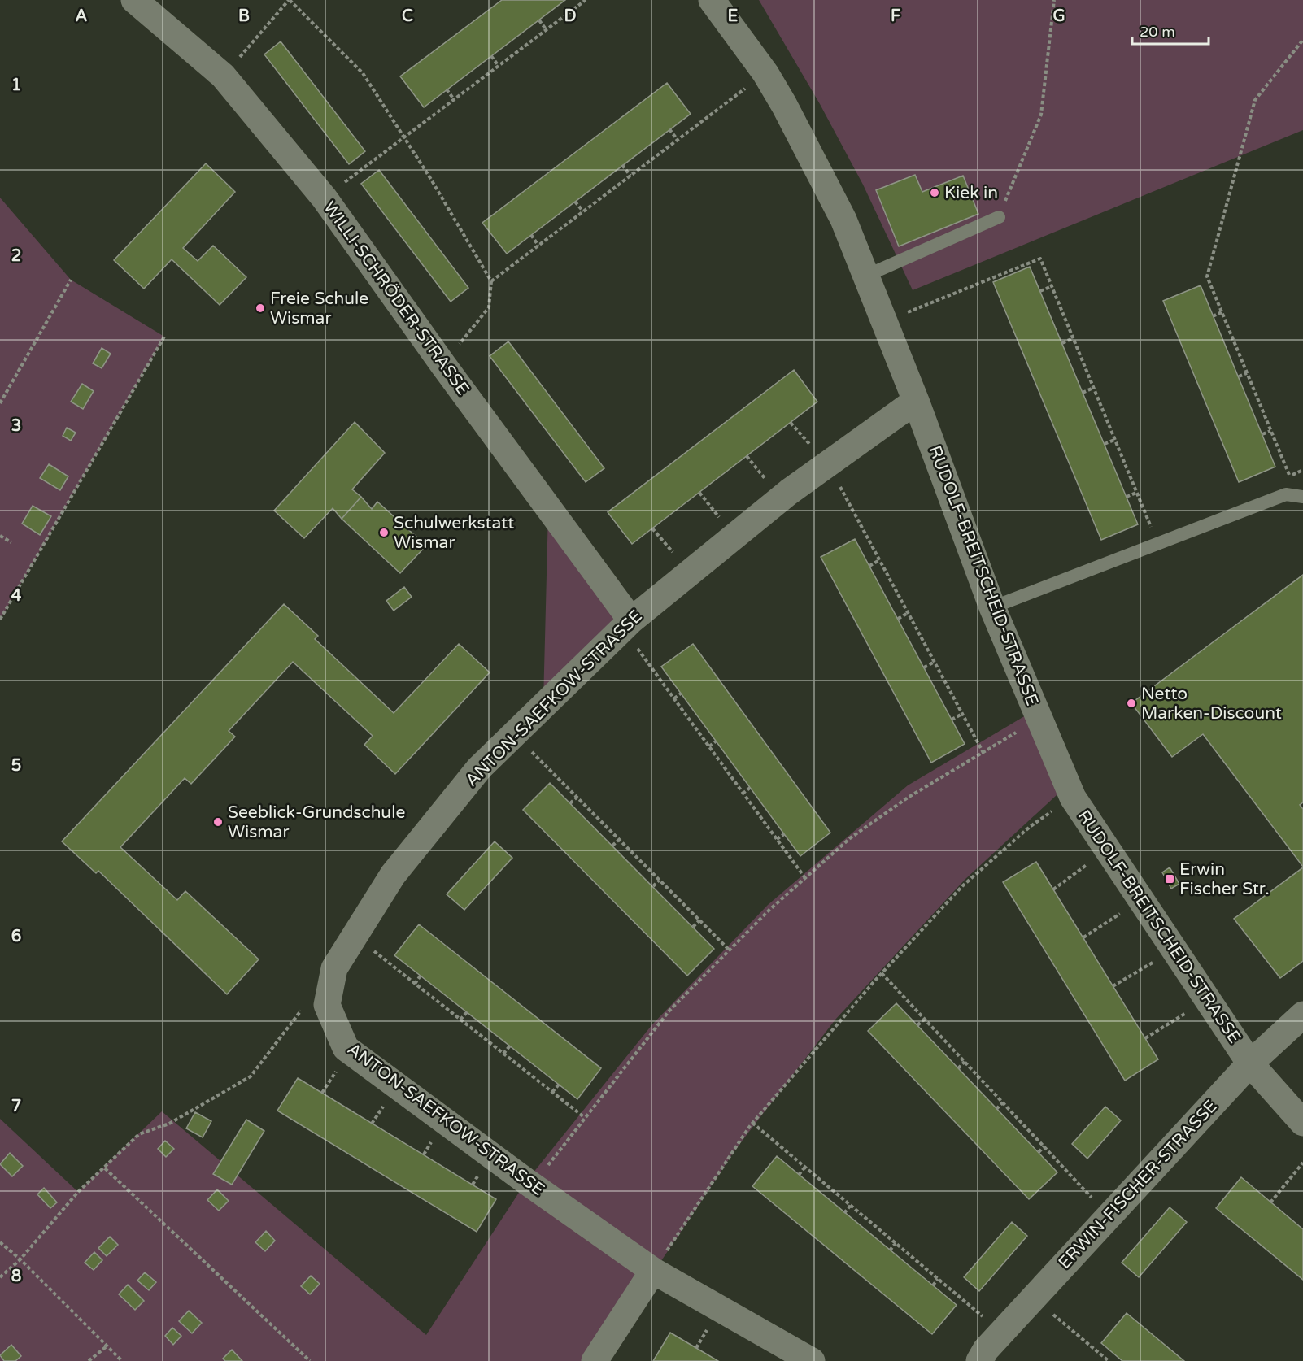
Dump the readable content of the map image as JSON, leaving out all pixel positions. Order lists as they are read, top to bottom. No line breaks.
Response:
{"streets":{"street":["WILLI-SCHRÖDER-STRASSE","RUDOLF-BREITSCHEID-STRASSE","ANTON-SAEFKOW-STRASSE","ERWIN-FISCHER-STRASSE"]},"crossings":[["WILLI-SCHRÖDER-STRASSE","ANTON-SAEFKOW-STRASSE"],["RUDOLF-BREITSCHEID-STRASSE","ANTON-SAEFKOW-STRASSE"],["RUDOLF-BREITSCHEID-STRASSE","ERWIN-FISCHER-STRASSE"]],"places":{"other":["Kiek in","Freie Schule Wismar","Schulwerkstatt Wismar","Netto Marken-Discount","Seeblick-Grundschule Wismar"],"transit":["Erwin Fischer Str."]},"scale_bar":"20 m","grid":{"columns":["A","B","C","D","E","F","G"],"rows":["1","2","3","4","5","6","7","8"]}}
